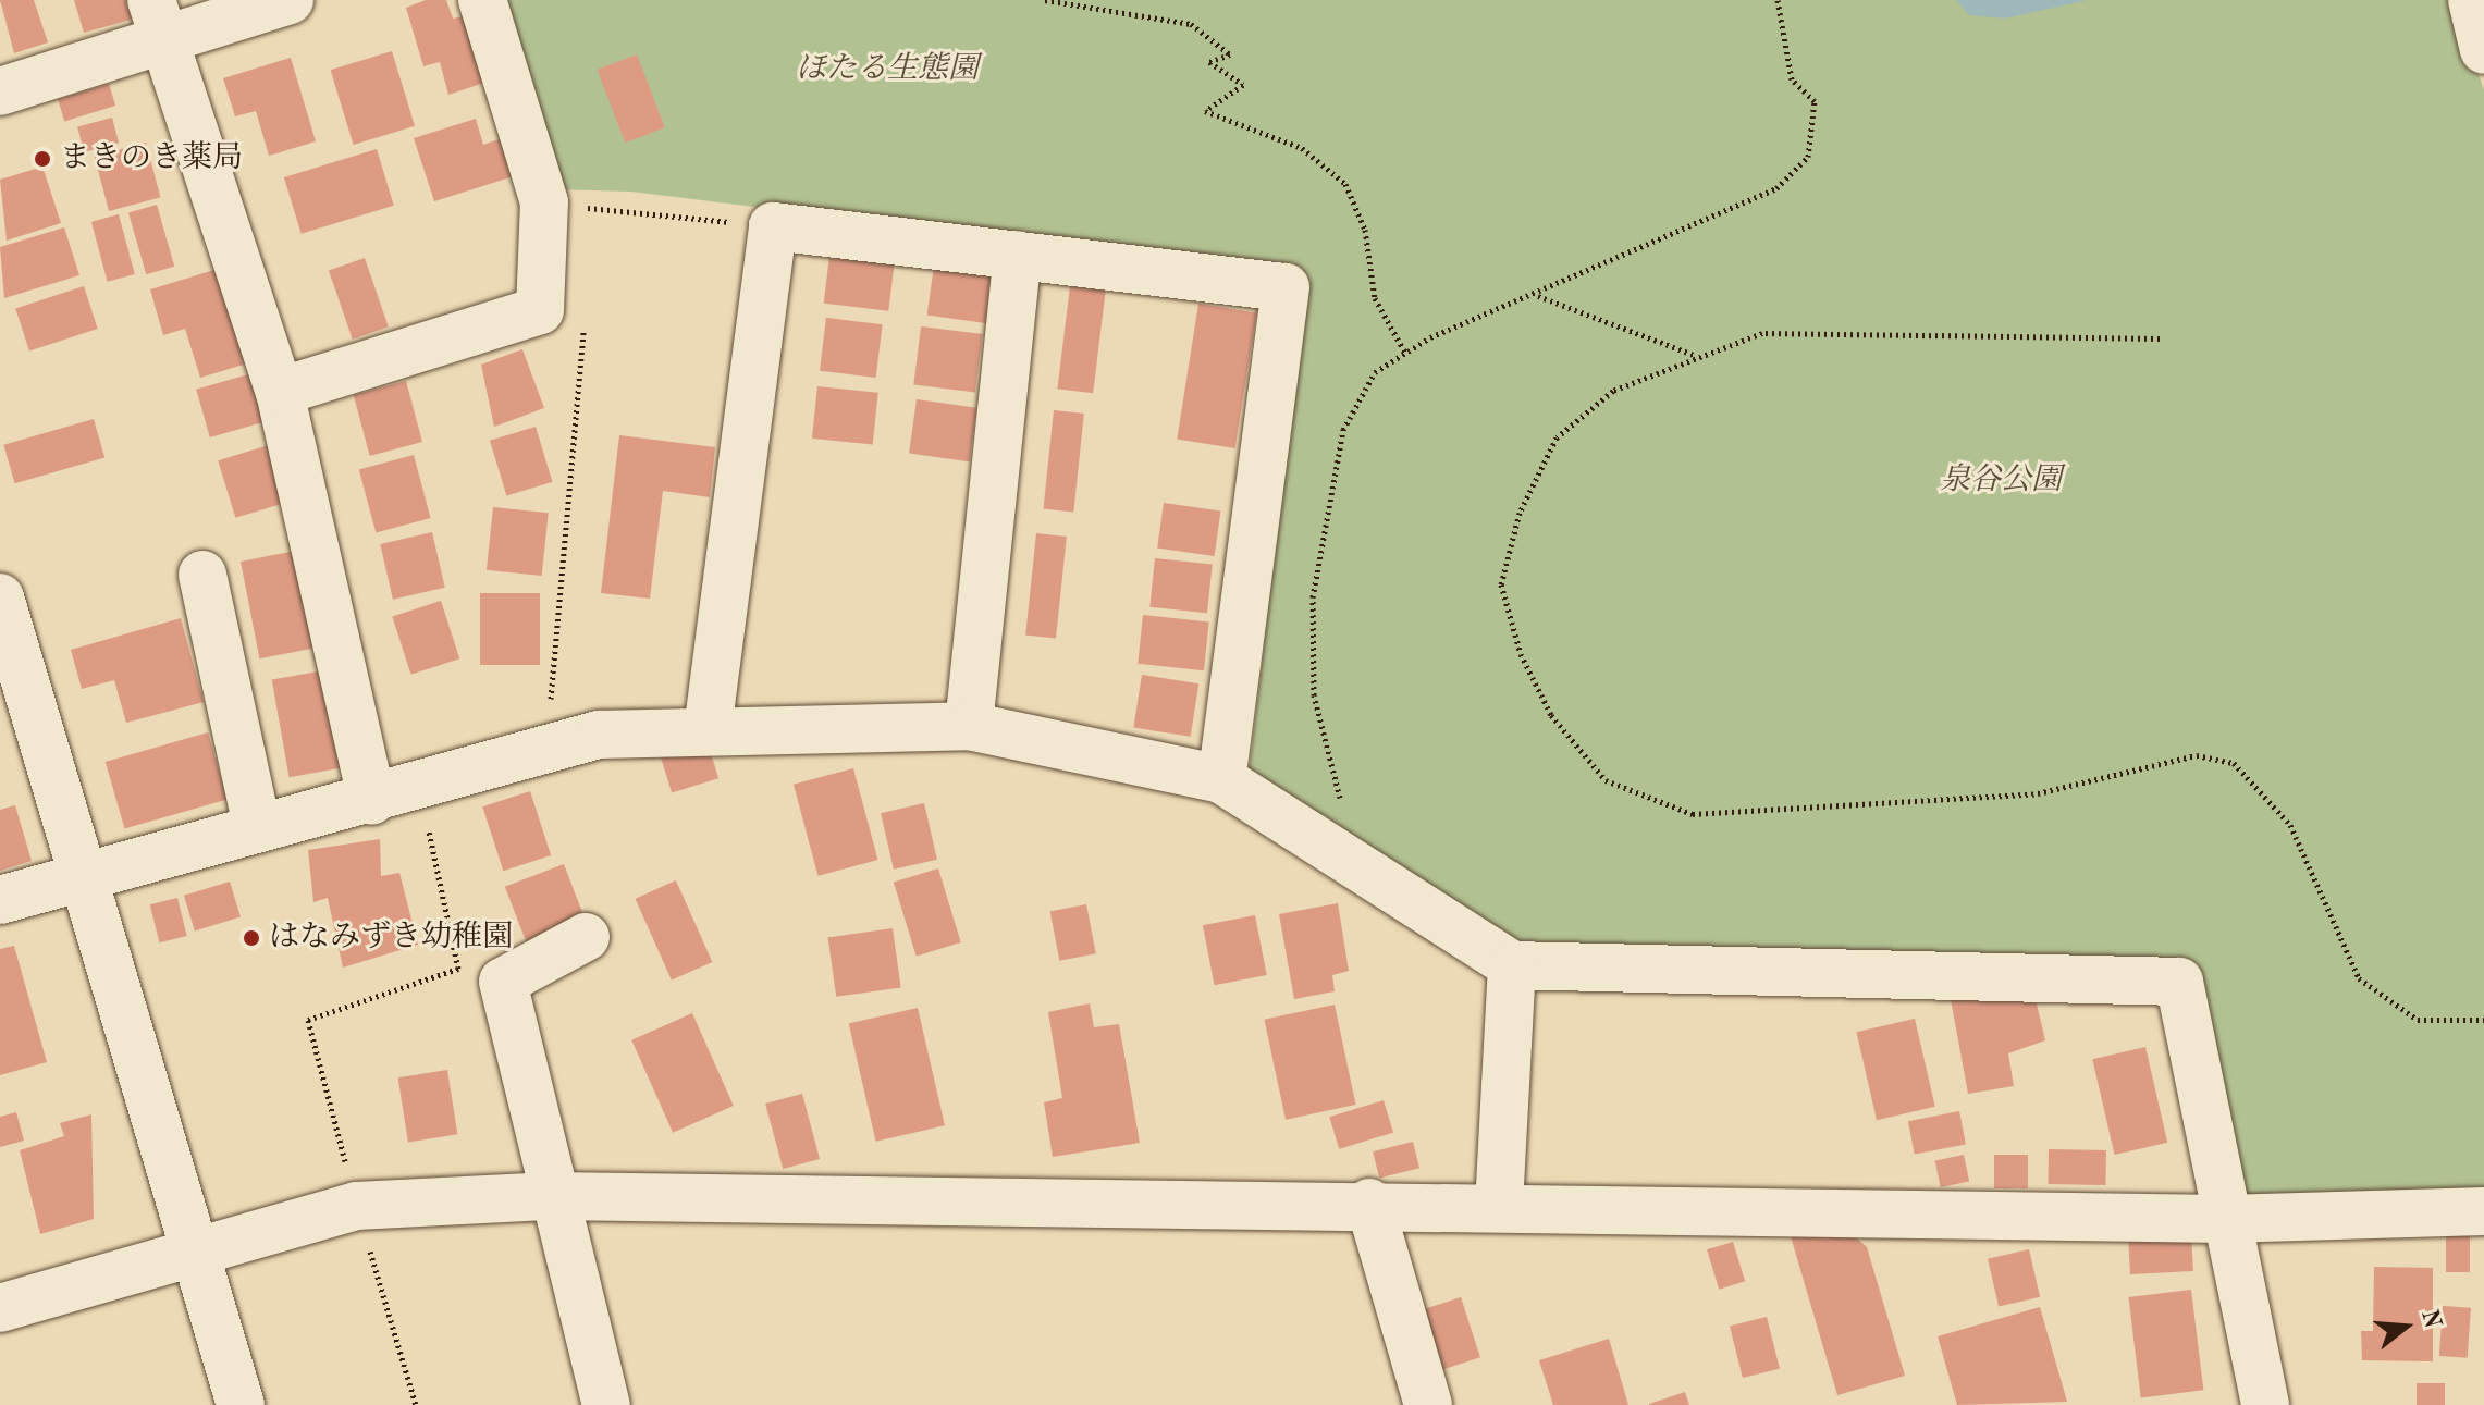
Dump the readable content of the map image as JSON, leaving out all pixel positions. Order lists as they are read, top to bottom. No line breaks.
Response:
{"parks":["ほたる生態園","泉谷公園"],"places":["まきのき薬局","はなみずき幼稚園"],"north":"right"}
